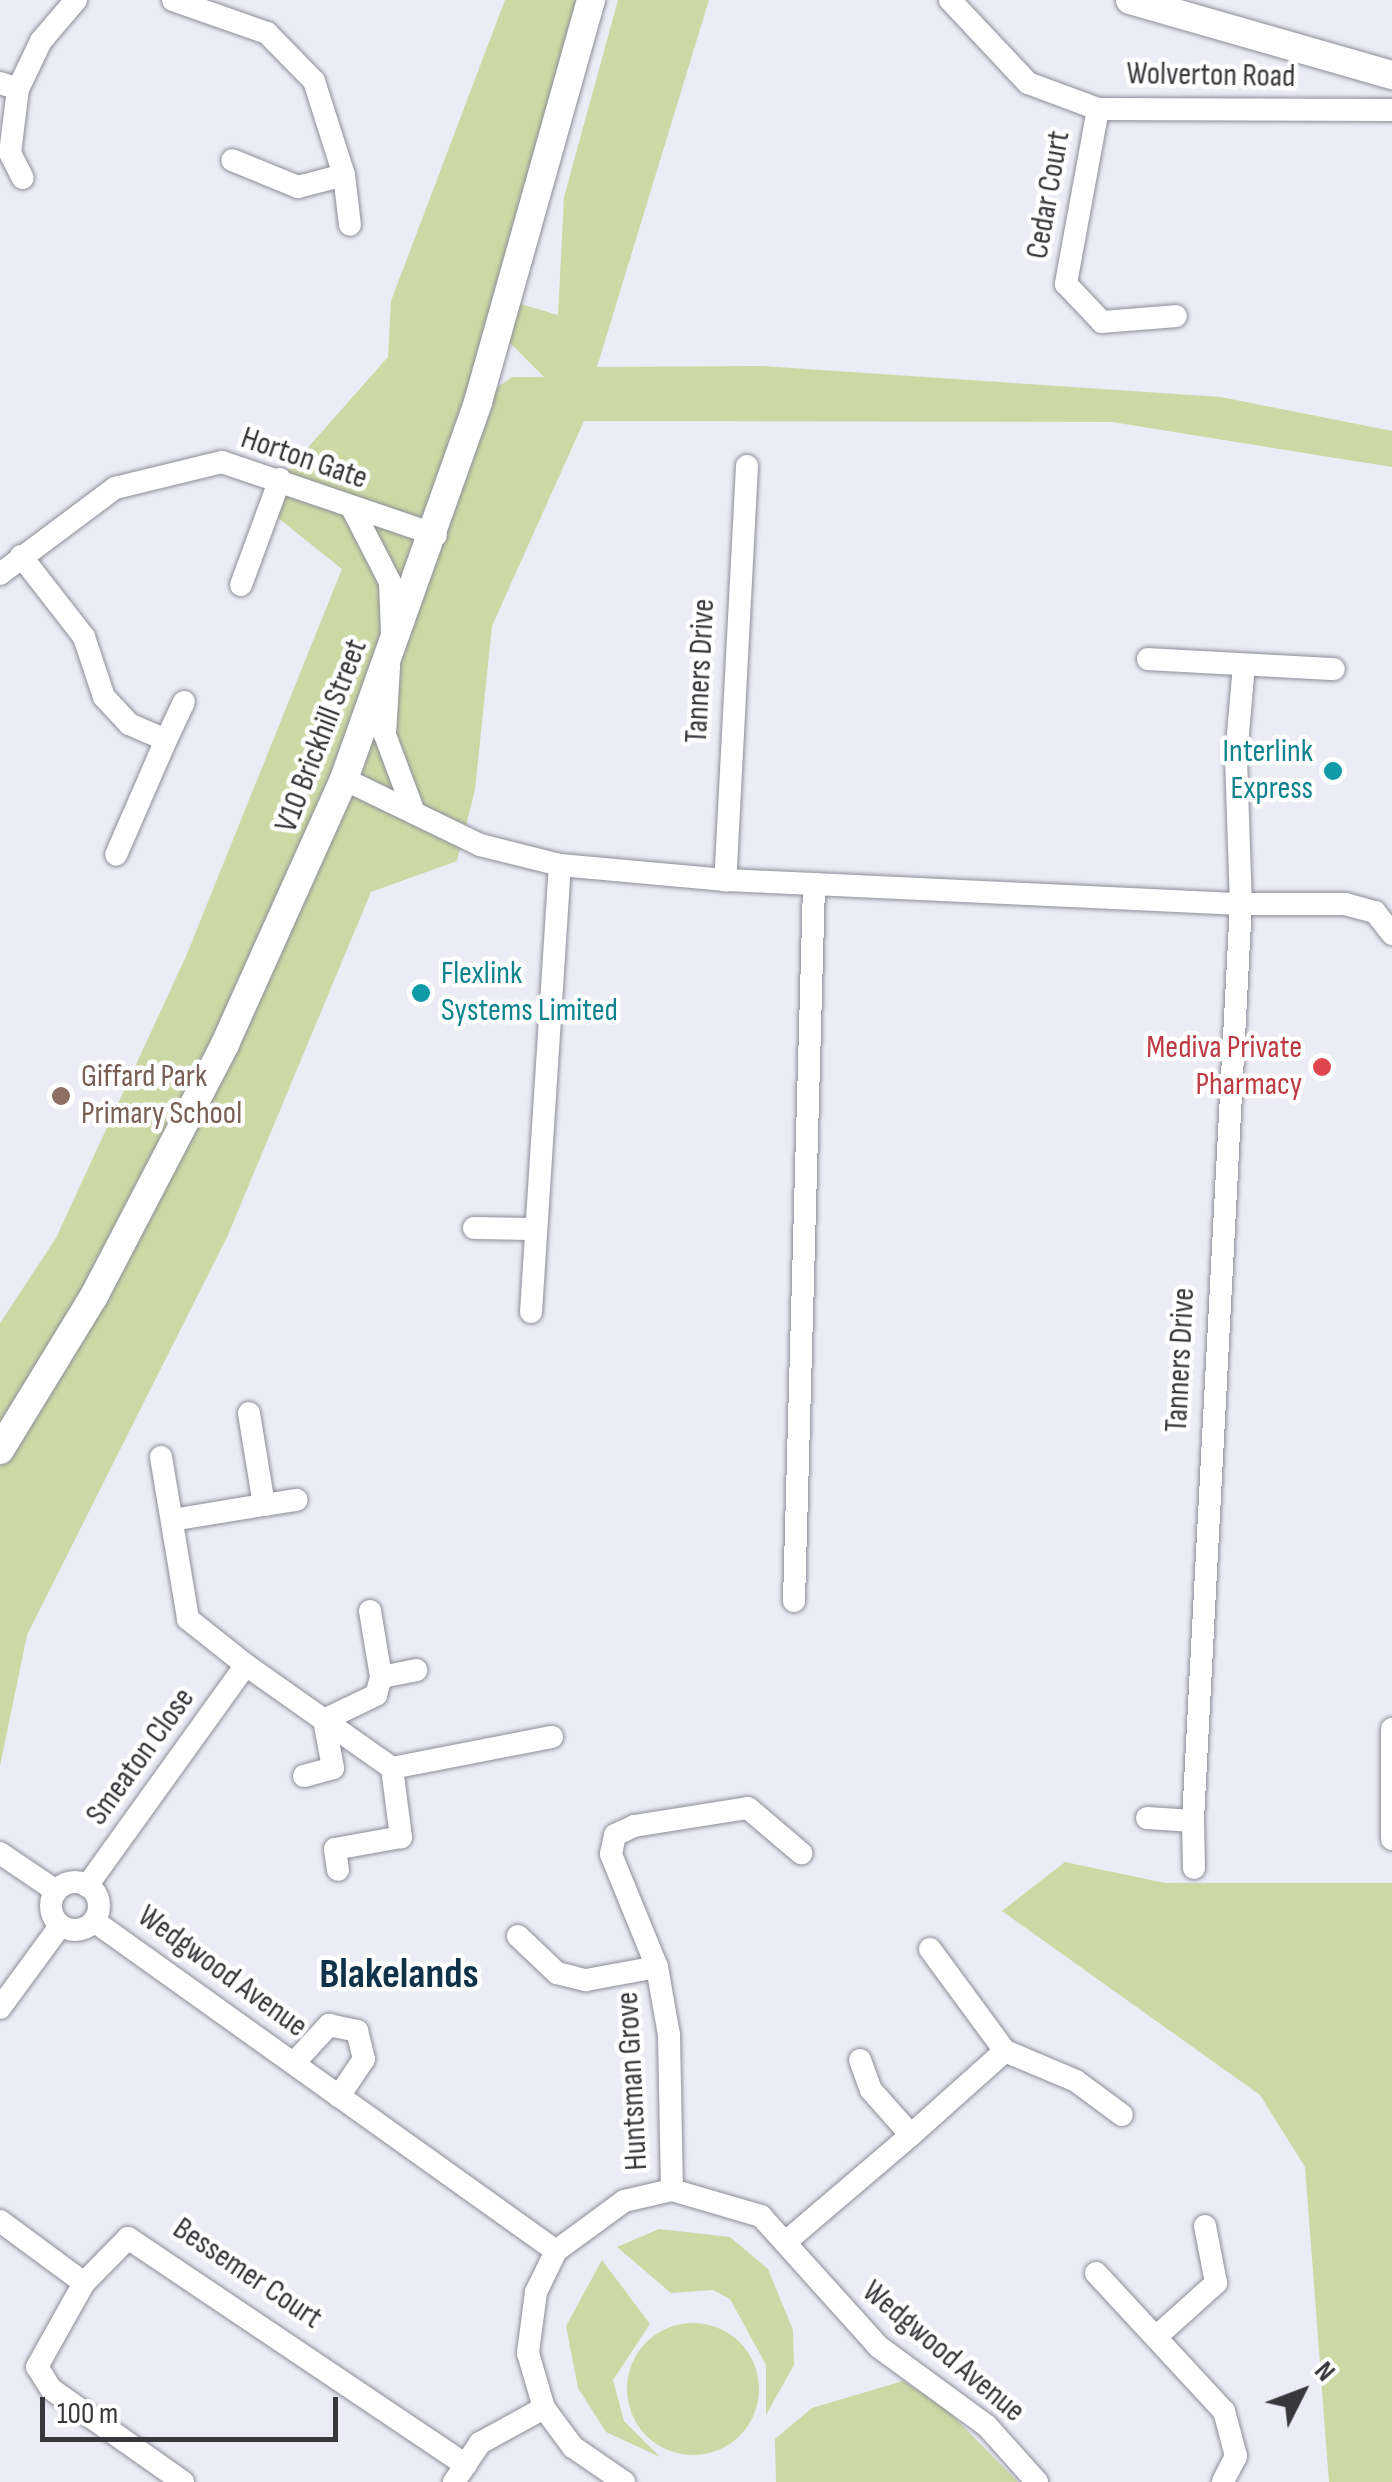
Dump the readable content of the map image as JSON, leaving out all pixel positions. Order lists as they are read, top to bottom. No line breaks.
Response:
{"streets":{"street":["Wolverton Road","Cedar Court","Horton Gate","Tanners Drive","V10 Brickhill Street","Smeaton Close","Wedgwood Avenue","Huntsman Grove","Bessemer Court"]},"crossings":[["Wolverton Road","Cedar Court"],["Horton Gate","V10 Brickhill Street"],["Smeaton Close","Wedgwood Avenue"],["Wedgwood Avenue","Huntsman Grove"],["Wedgwood Avenue","Bessemer Court"]],"districts":["Blakelands"],"places":["Interlink Express","Flexlink Systems Limited","Mediva Private Pharmacy","Giffard Park Primary School"],"scale_bar":"100 m","north":"top right"}
